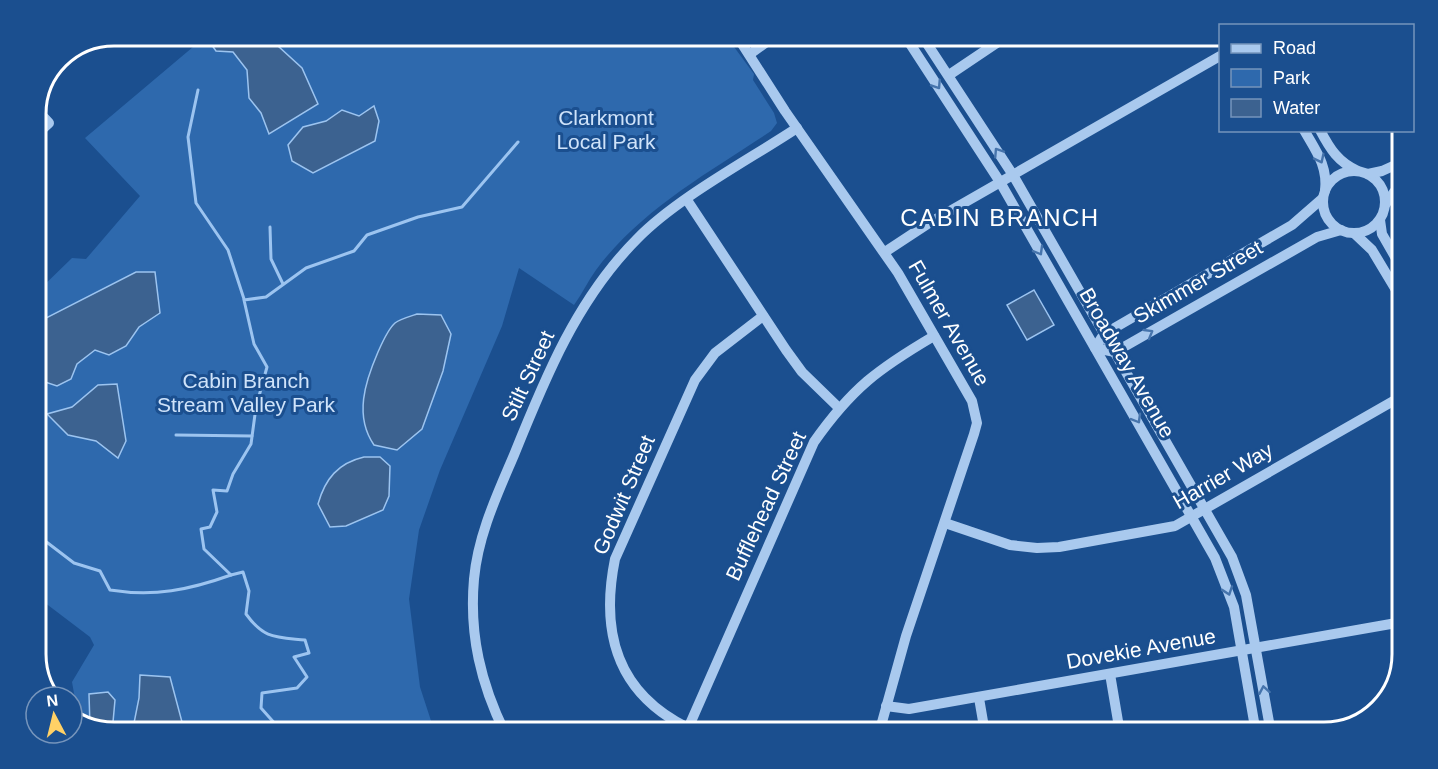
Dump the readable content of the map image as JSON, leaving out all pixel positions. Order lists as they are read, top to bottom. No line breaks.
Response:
{"streets":{"street":["Skimmer Street","Fulmer Avenue","Broadway Avenue","Stilt Street","Harrier Way","Godwit Street","Bufflehead Street","Dovekie Avenue"]},"crossings":[["Skimmer Street","Broadway Avenue"],["Fulmer Avenue","Stilt Street"],["Fulmer Avenue","Harrier Way"],["Fulmer Avenue","Bufflehead Street"],["Fulmer Avenue","Dovekie Avenue"],["Broadway Avenue","Harrier Way"],["Broadway Avenue","Dovekie Avenue"]],"districts":["CABIN BRANCH"],"parks":["Clarkmont Local Park","Cabin Branch Stream Valley Park"],"legend":["Road","Park","Water"],"north":"top"}
